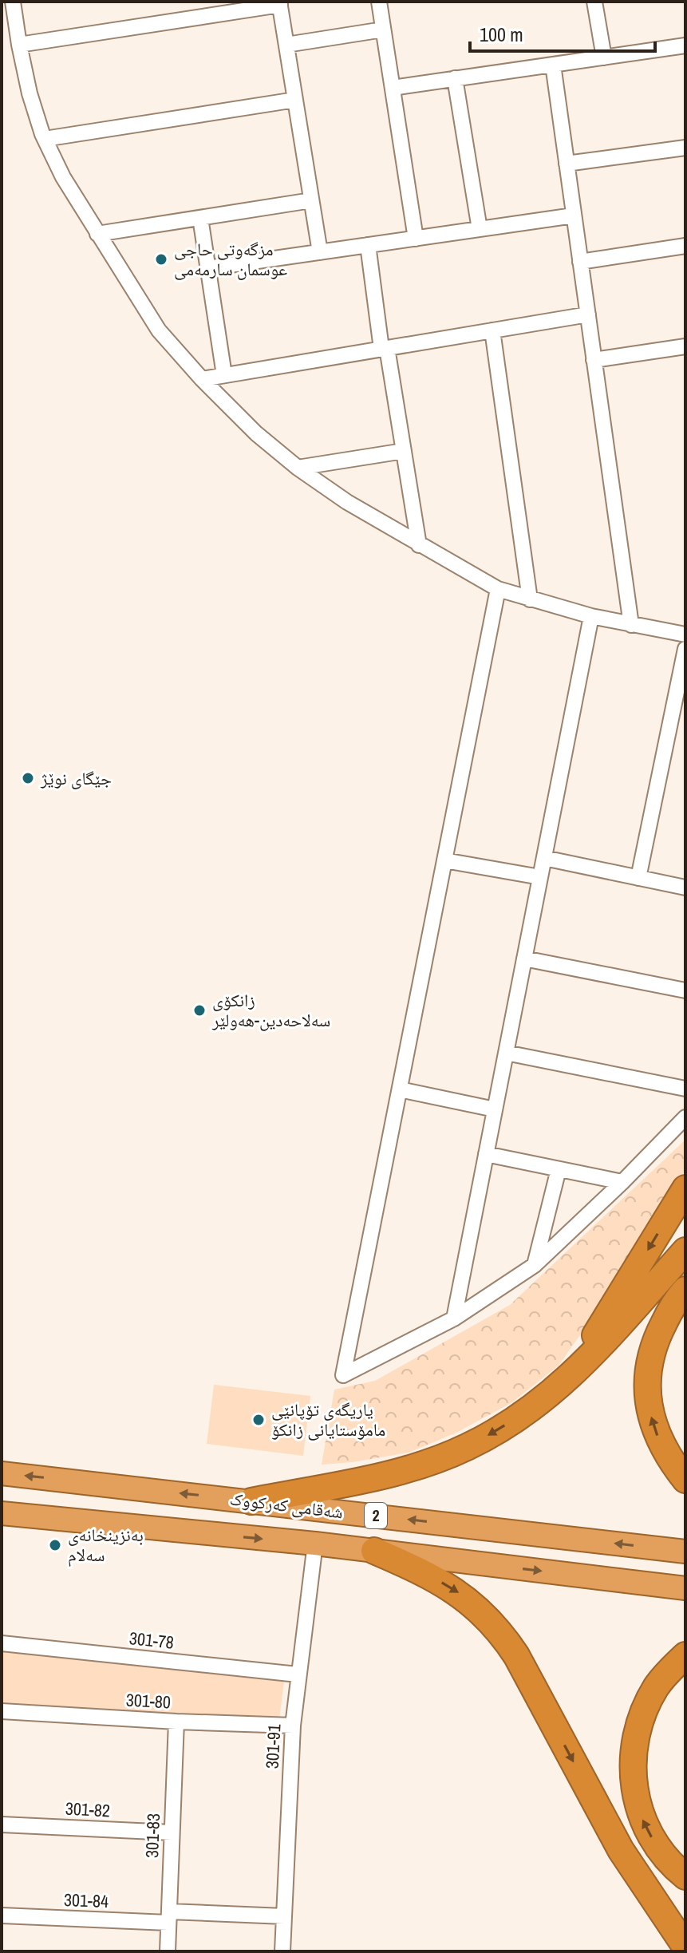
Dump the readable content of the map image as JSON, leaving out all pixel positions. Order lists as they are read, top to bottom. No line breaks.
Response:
{"streets":{"highway":["شەقامی کەرکووک","2"],"street":["301-78","301-80","301-91","301-82","301-83","301-84"]},"crossings":[["شەقامی کەرکووک","301-91"],["301-78","301-91"],["301-80","301-91"],["301-80","301-83"],["301-91","301-84"],["301-82","301-83"],["301-83","301-84"]],"places":["مزگەوتی حاجی عوسمان سارمەمی","جێگای نوێژ","زانکۆی سەلاحەدین-هەولێر","یاریگەی تۆپانێی مامۆستایانی زانکۆ","بەنزینخانەی سەلام"],"scale_bar":"100 m"}
